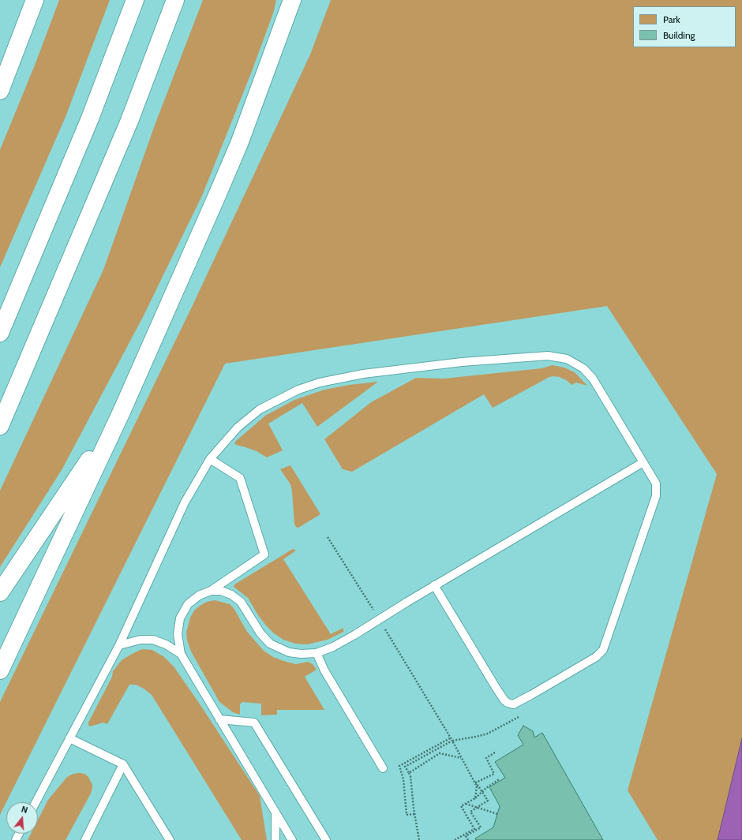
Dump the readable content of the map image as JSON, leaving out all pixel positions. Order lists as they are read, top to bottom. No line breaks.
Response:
{"legend":["Park","Building"],"north":"top"}
